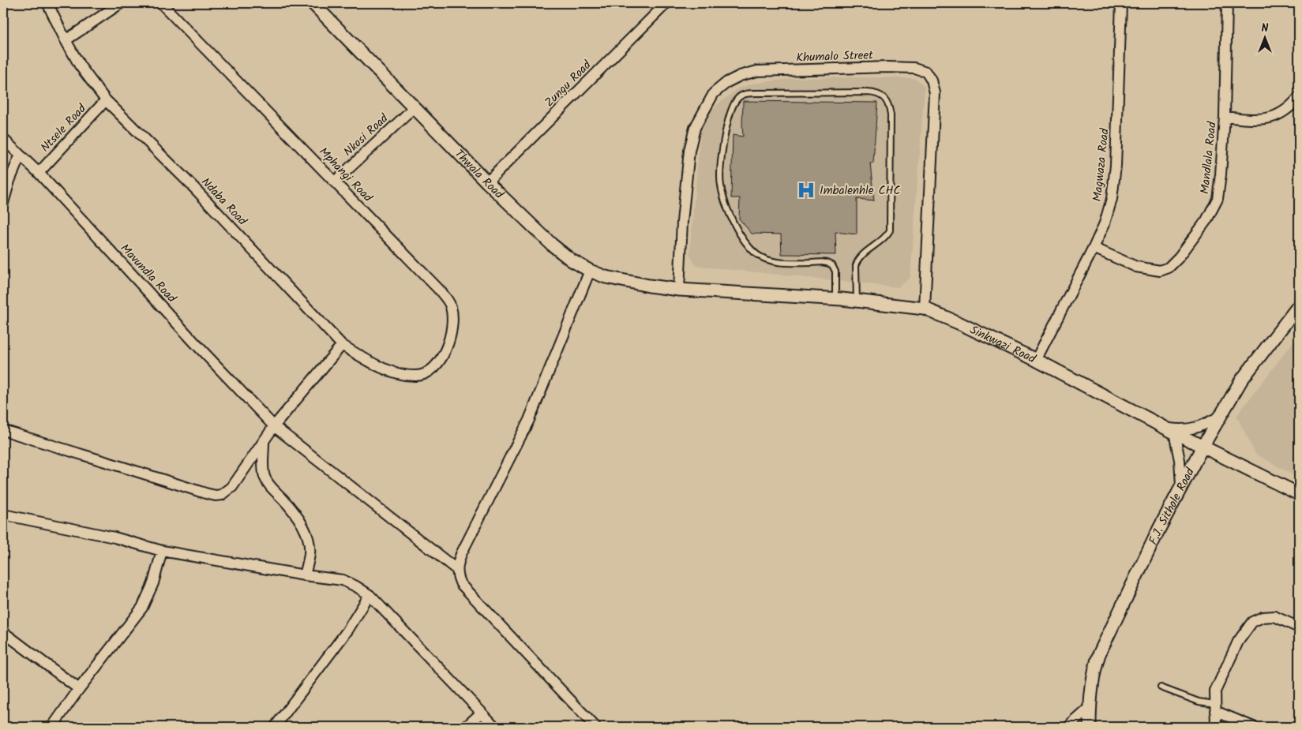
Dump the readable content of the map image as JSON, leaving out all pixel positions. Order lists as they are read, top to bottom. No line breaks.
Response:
{"streets":{"street":["Khumalo Street","Zungu Road","Ntsele Road","Nkosi Road","Mandlala Road","Magwaza Road","Thwala Road","Mphangi Road","Ndaba Road","Mavundla Road","Sinkwazi Road","F.J. Sithole Road"]},"crossings":[["Khumalo Street","Thwala Road"],["Khumalo Street","Sinkwazi Road"],["Zungu Road","Thwala Road"],["Ntsele Road","Ndaba Road"],["Ntsele Road","Mavundla Road"],["Nkosi Road","Thwala Road"],["Nkosi Road","Mphangi Road"],["Mandlala Road","Magwaza Road"],["Magwaza Road","Sinkwazi Road"],["Thwala Road","Sinkwazi Road"],["Mphangi Road","Ndaba Road"],["Sinkwazi Road","F.J. Sithole Road"]],"places":{"hospital":["Imbalenhle CHC"]},"north":"top"}
